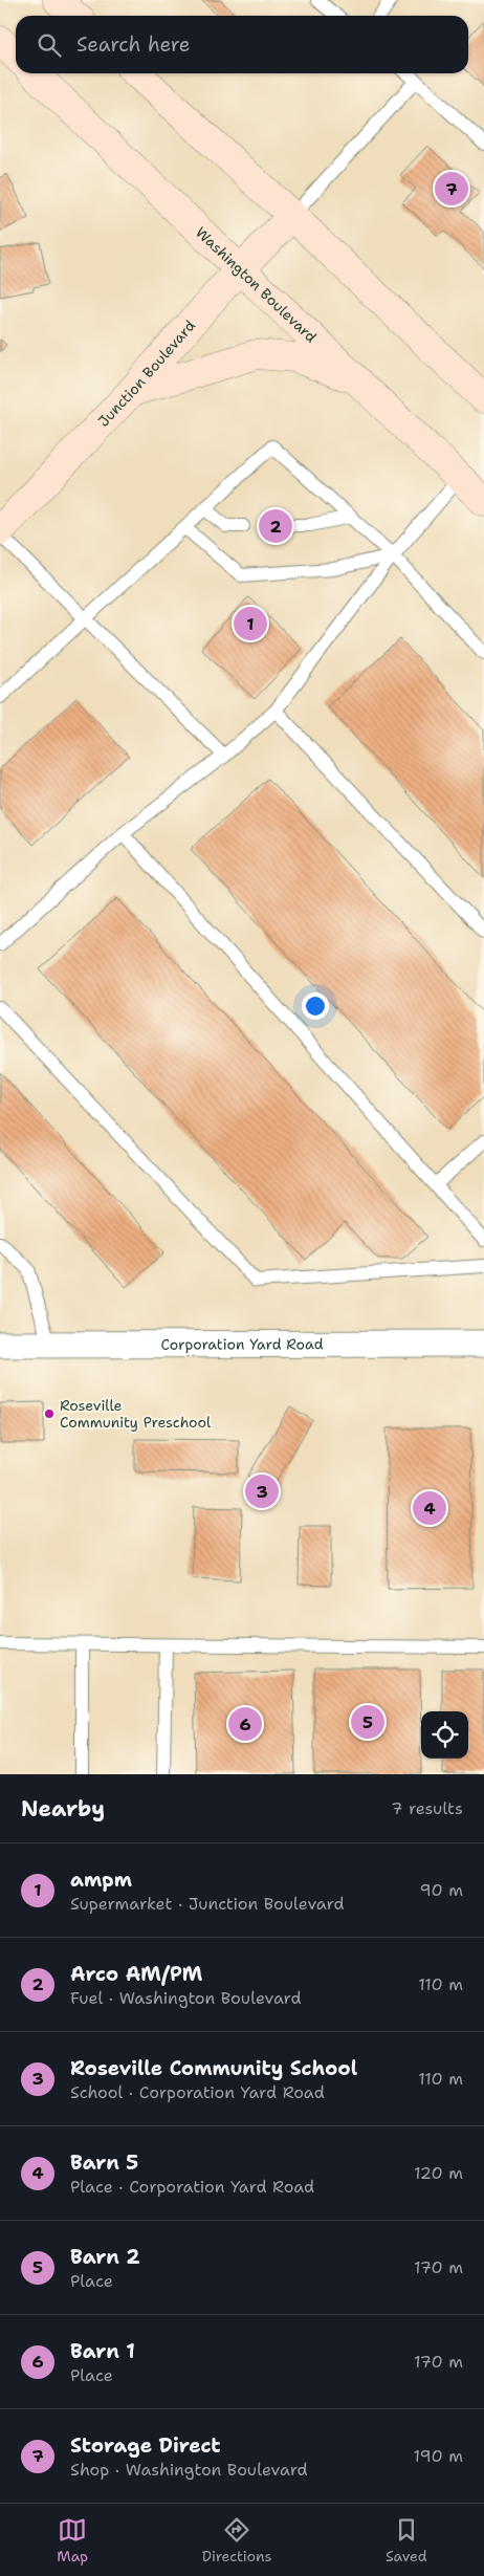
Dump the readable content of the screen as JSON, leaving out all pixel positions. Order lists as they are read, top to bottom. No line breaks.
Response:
{"streets":{"main road":["Washington Boulevard","Junction Boulevard"],"street":["Corporation Yard Road"]},"crossings":[["Washington Boulevard","Junction Boulevard"]],"places":["Roseville Community Preschool"],"page":{"search":"Search here","pins":["7","2","1","3","4","5","6"],"heading":["Nearby","7 results"],"list":[{"mark":"1","name":"ampm","note":"Supermarket · Junction Boulevard","value":"90 m"},{"mark":"2","name":"Arco AM/PM","note":"Fuel · Washington Boulevard","value":"110 m"},{"mark":"3","name":"Roseville Community School","note":"School · Corporation Yard Road","value":"110 m"},{"mark":"4","name":"Barn 5","note":"Place · Corporation Yard Road","value":"120 m"},{"mark":"5","name":"Barn 2","note":"Place","value":"170 m"},{"mark":"6","name":"Barn 1","note":"Place","value":"170 m"},{"mark":"7","name":"Storage Direct","note":"Shop · Washington Boulevard","value":"190 m"}],"nav":["Map","Directions","Saved"]}}
